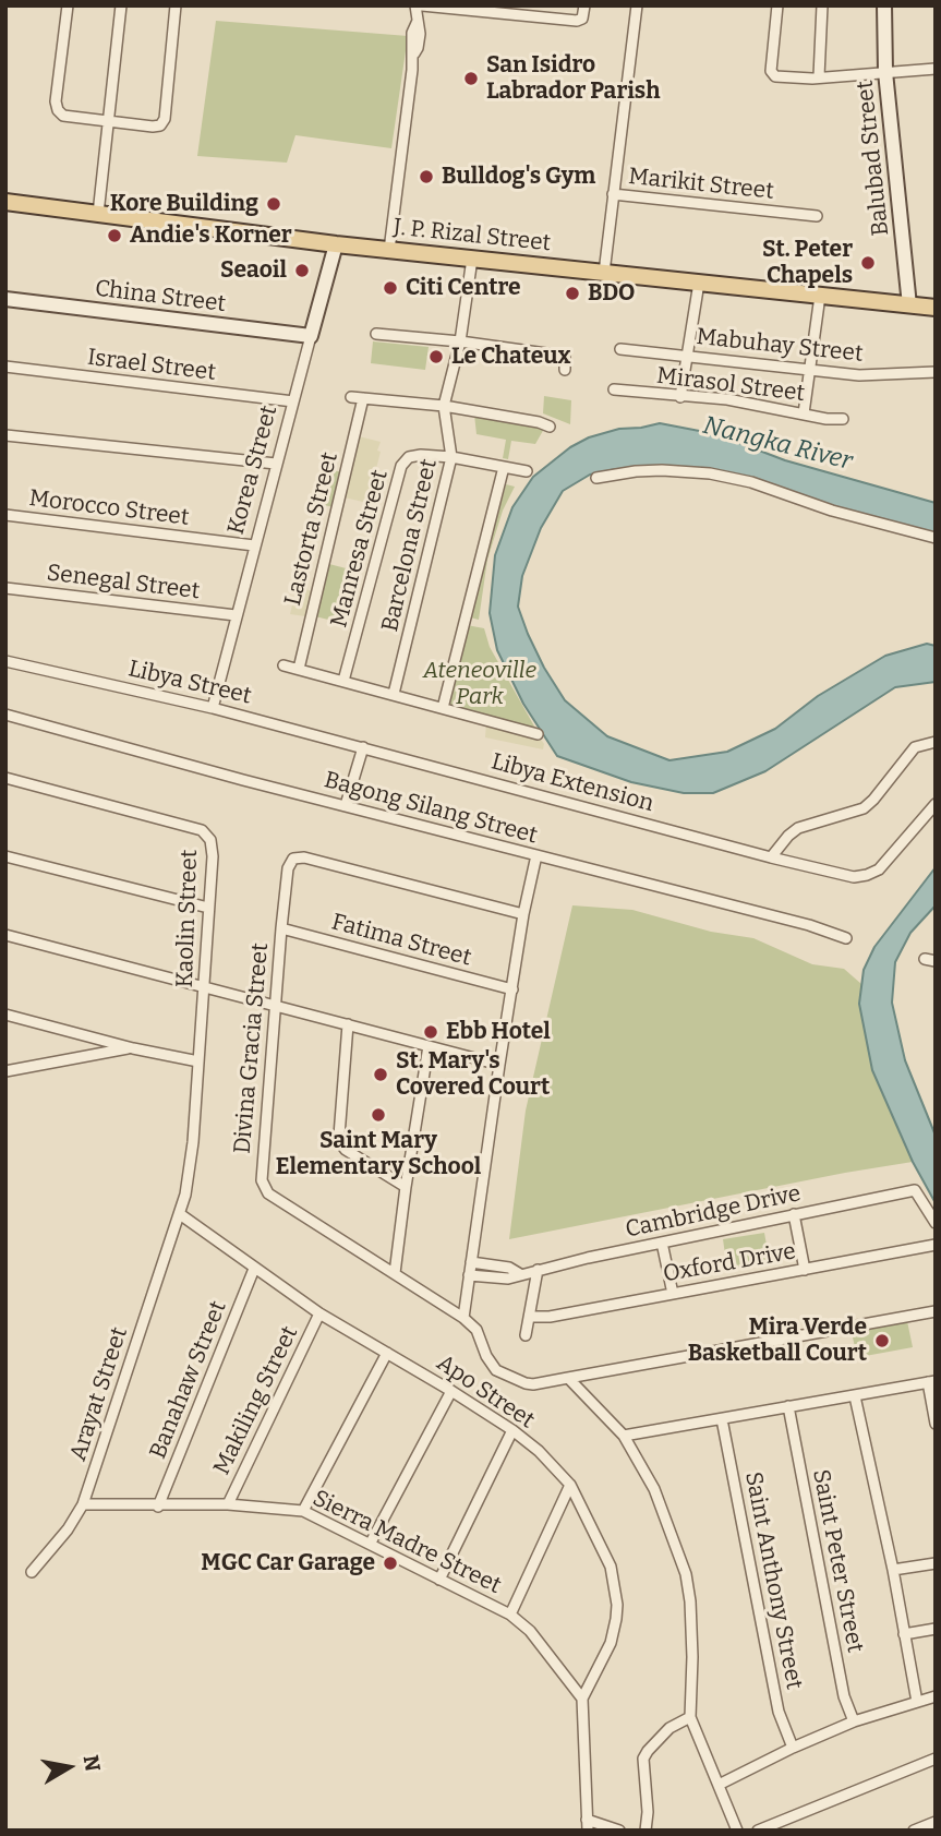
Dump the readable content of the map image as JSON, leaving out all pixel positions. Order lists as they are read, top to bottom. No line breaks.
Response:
{"streets":{"main road":["J. P. Rizal Street"],"street":["Balubad Street","Marikit Street","China Street","Mabuhay Street","Israel Street","Mirasol Street","Korea Street","Morocco Street","Lastorta Street","Barcelona Street","Manresa Street","Senegal Street","Libya Street","Libya Extension","Bagong Silang Street","Kaolin Street","Fatima Street","Divina Gracia Street","Cambridge Drive","Oxford Drive","Banahaw Street","Apo Street","Arayat Street","Makiling Street","Sierra Madre Street","Saint Peter Street","Saint Anthony Street"]},"crossings":[["Balubad Street","J. P. Rizal Street"],["Marikit Street","J. P. Rizal Street"],["J. P. Rizal Street","Korea Street"],["China Street","Korea Street"],["Israel Street","Korea Street"],["Korea Street","Morocco Street"],["Korea Street","Senegal Street"],["Korea Street","Libya Street"],["Barcelona Street","Manresa Street"],["Libya Street","Libya Extension"],["Kaolin Street","Apo Street"],["Kaolin Street","Arayat Street"],["Fatima Street","Divina Gracia Street"],["Banahaw Street","Apo Street"],["Banahaw Street","Sierra Madre Street"],["Apo Street","Arayat Street"],["Apo Street","Makiling Street"],["Apo Street","Sierra Madre Street"],["Arayat Street","Sierra Madre Street"],["Makiling Street","Sierra Madre Street"]],"water":["Nangka River"],"parks":["Ateneoville Park"],"places":["San Isidro Labrador Parish","Bulldog's Gym","Kore Building","Andie's Korner","St. Peter Chapels","Seaoil","Citi Centre","BDO","Le Chateux","Ebb Hotel","St. Mary's Covered Court","Saint Mary Elementary School","Mira Verde Basketball Court","MGC Car Garage"],"north":"right"}
